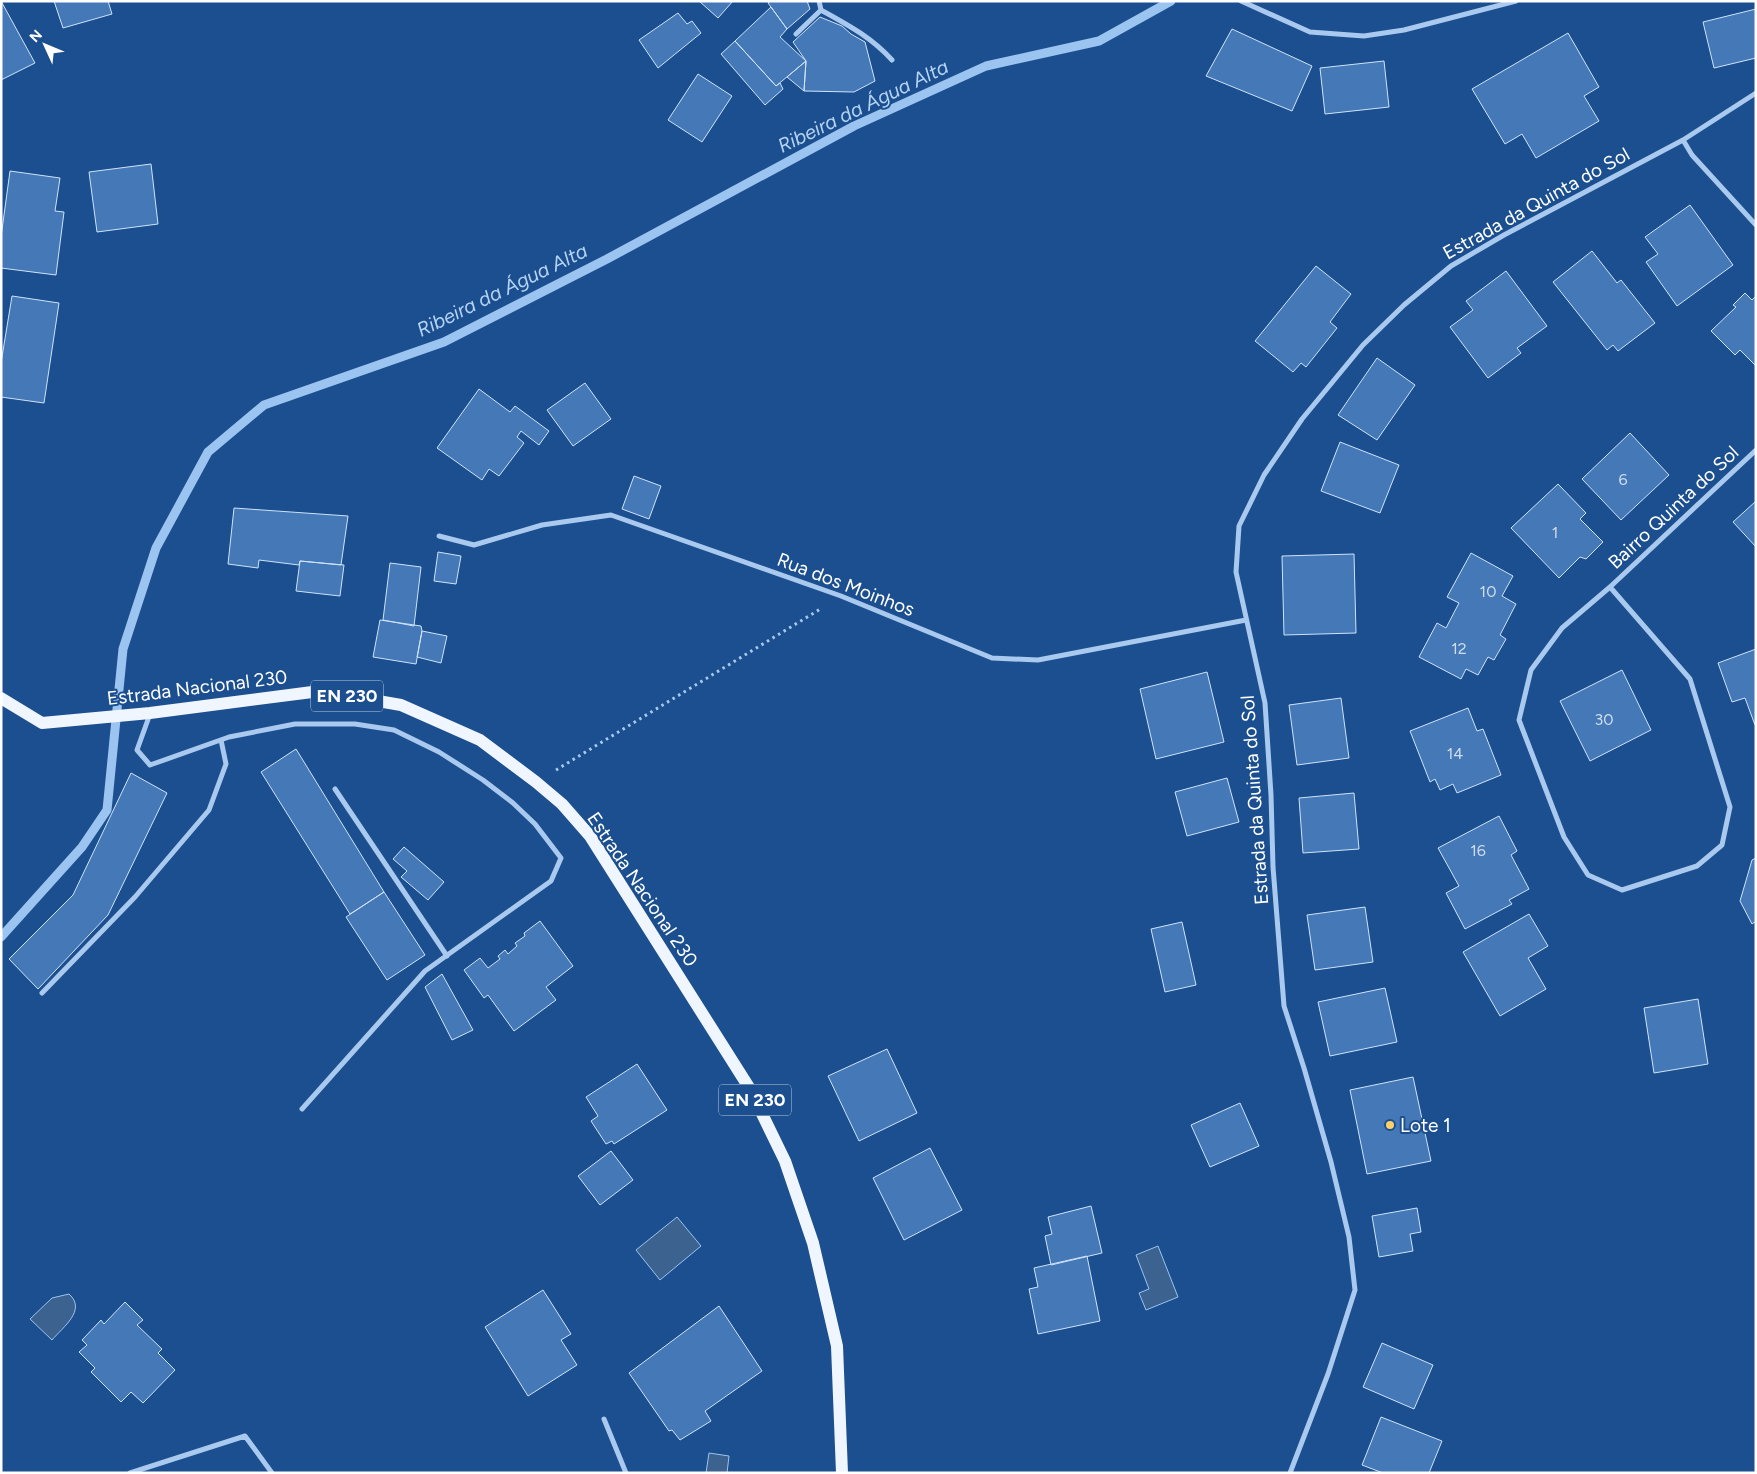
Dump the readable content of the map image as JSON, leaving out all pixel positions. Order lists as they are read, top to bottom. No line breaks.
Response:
{"streets":{"main road":["Estrada Nacional 230","EN 230"],"street":["Estrada da Quinta do Sol","Bairro Quinta do Sol","Rua dos Moinhos"]},"crossings":[["Estrada da Quinta do Sol","Rua dos Moinhos"]],"water":["Ribeira da Água Alta"],"places":["Lote 1"],"house_numbers":["6","1","10","12","30","14","16"],"north":"top left"}
